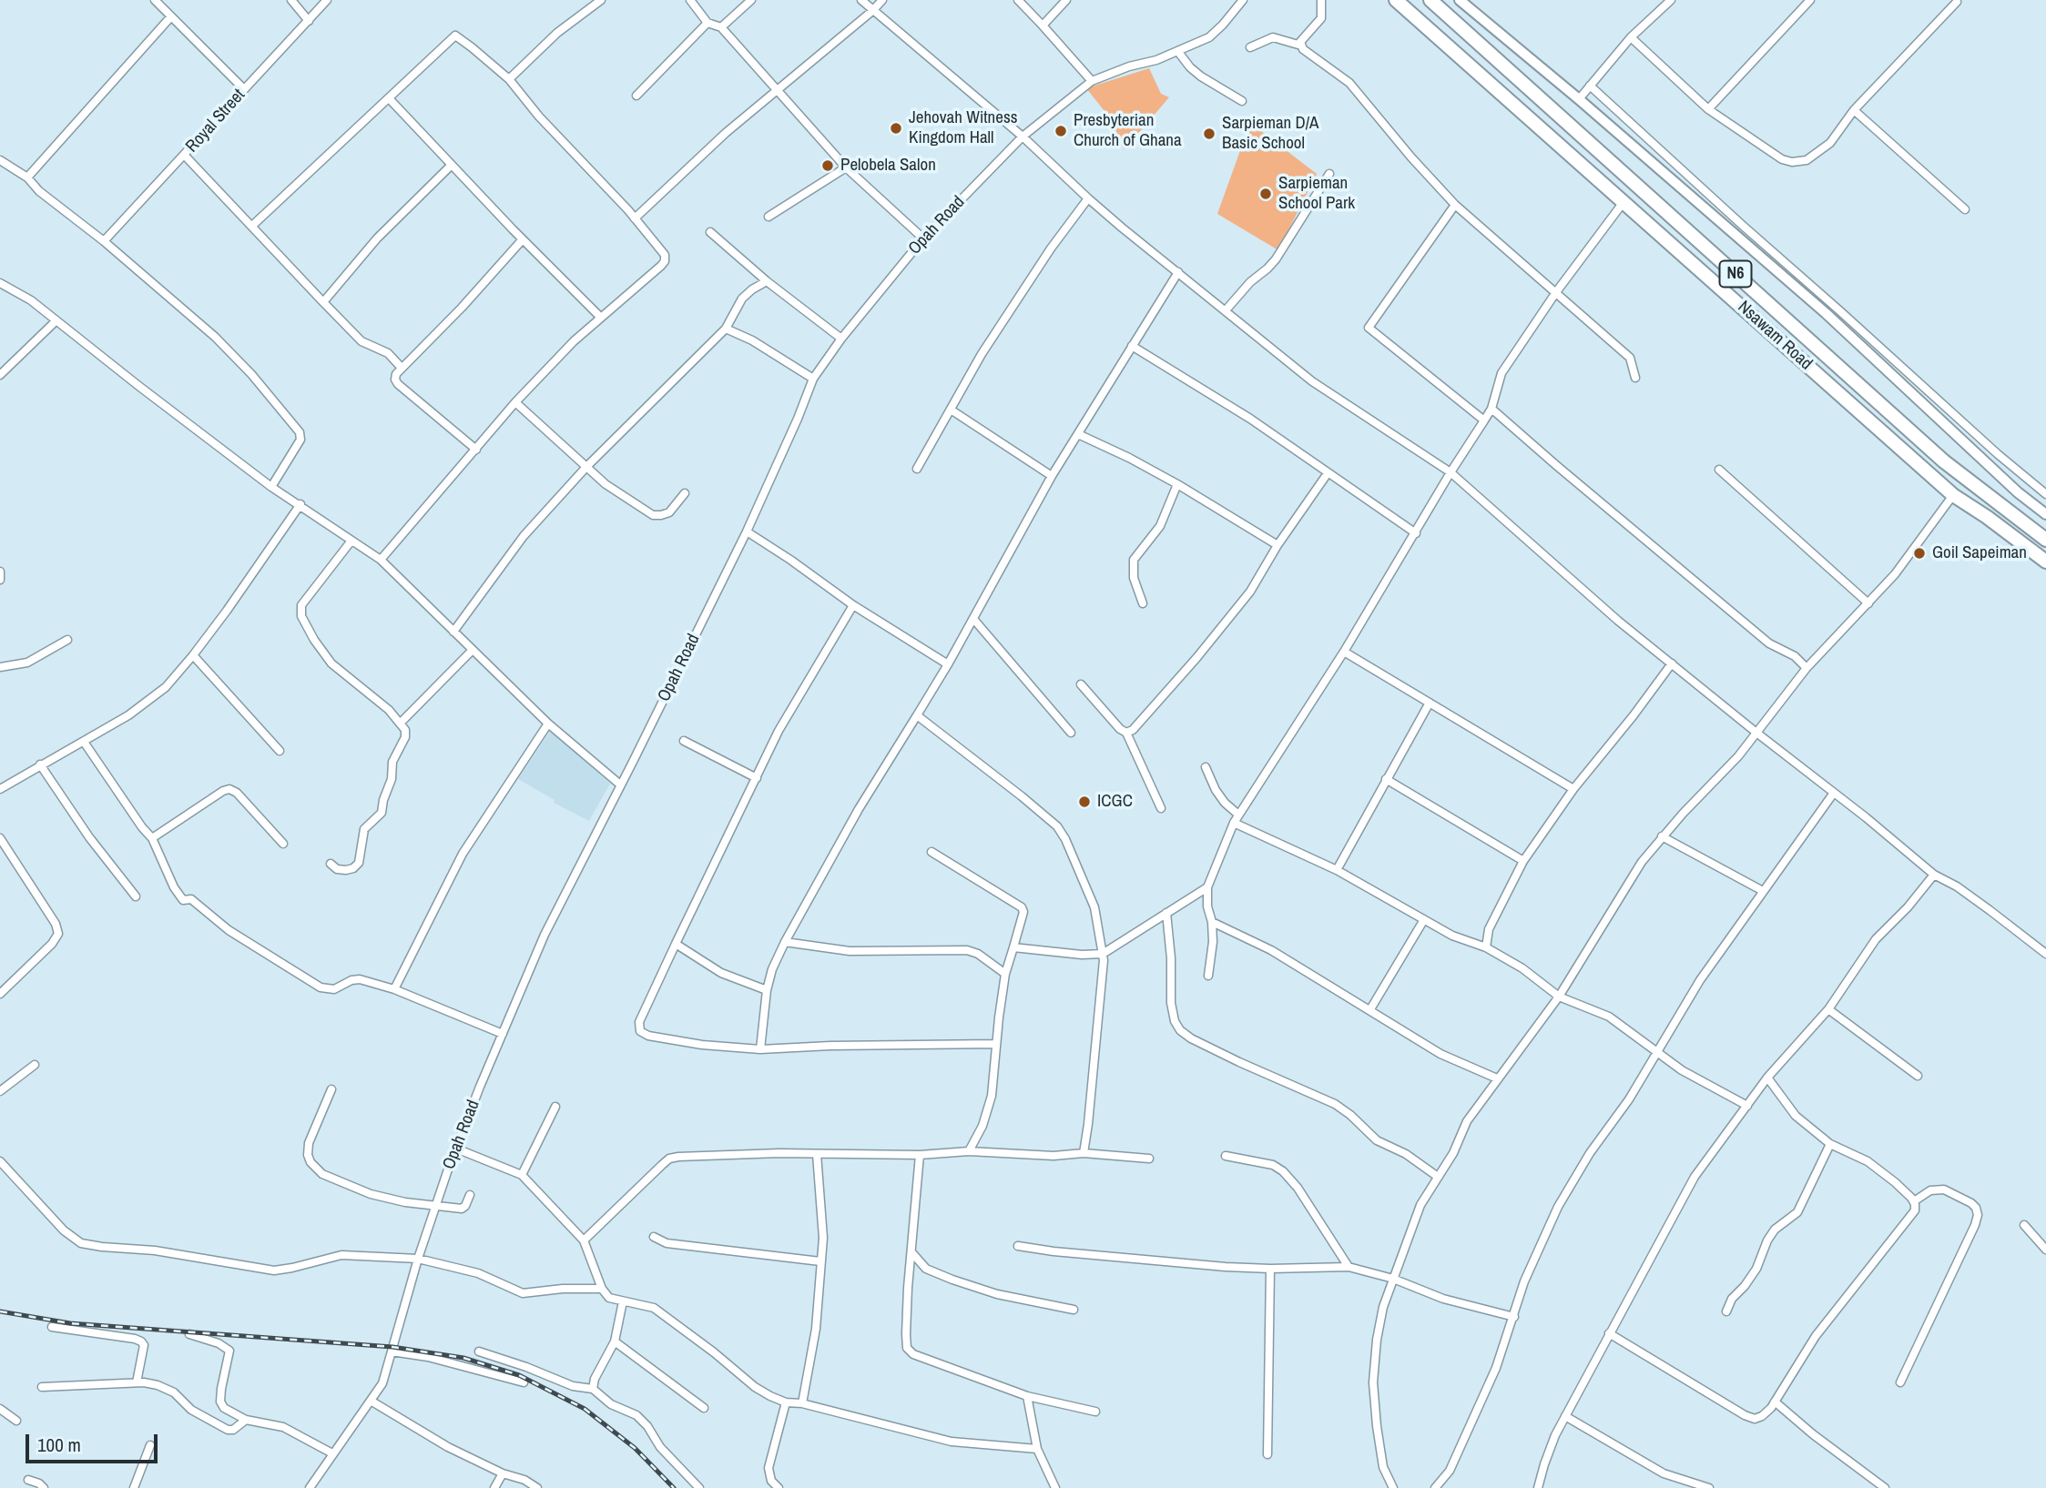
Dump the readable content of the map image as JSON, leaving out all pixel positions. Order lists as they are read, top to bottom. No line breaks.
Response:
{"streets":{"highway":["N6","Nsawam Road"],"street":["Royal Street","Opah Road"]},"places":["Jehovah Witness Kingdom Hall","Presbyterian Church of Ghana","Sarpieman D/A Basic School","Pelobela Salon","Sarpieman School Park","Goil Sapeiman","ICGC"],"scale_bar":"100 m"}
